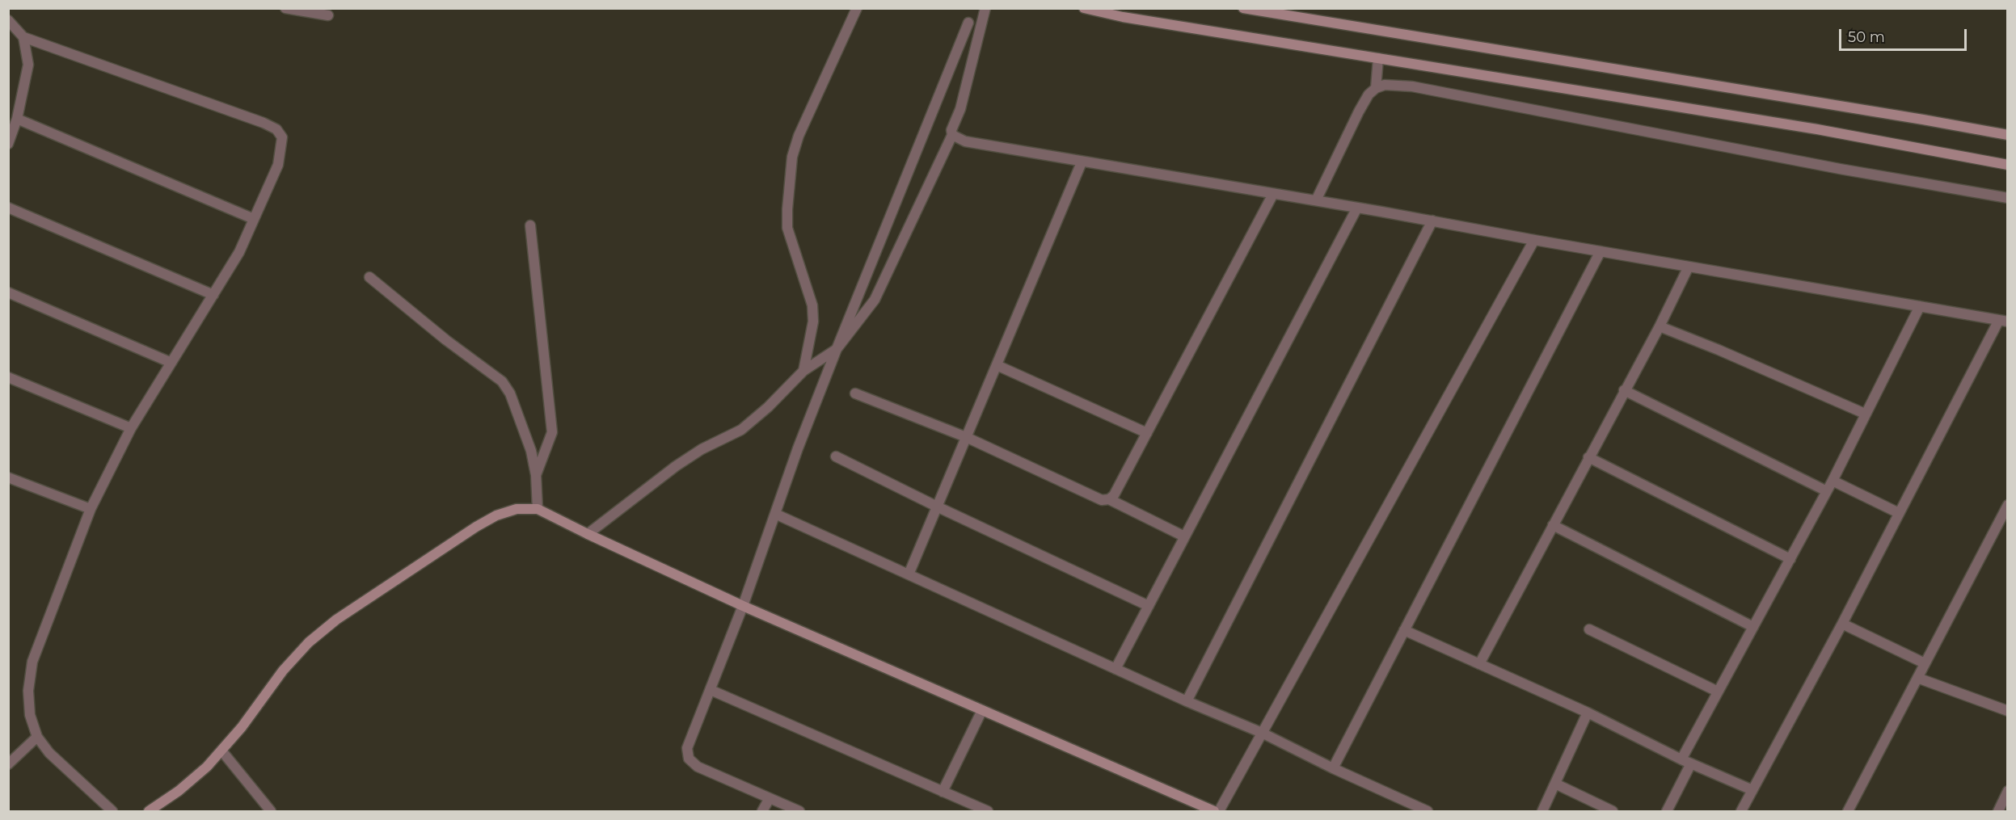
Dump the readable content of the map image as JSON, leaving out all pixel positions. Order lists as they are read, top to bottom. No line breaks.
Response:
{"scale_bar":"50 m"}
